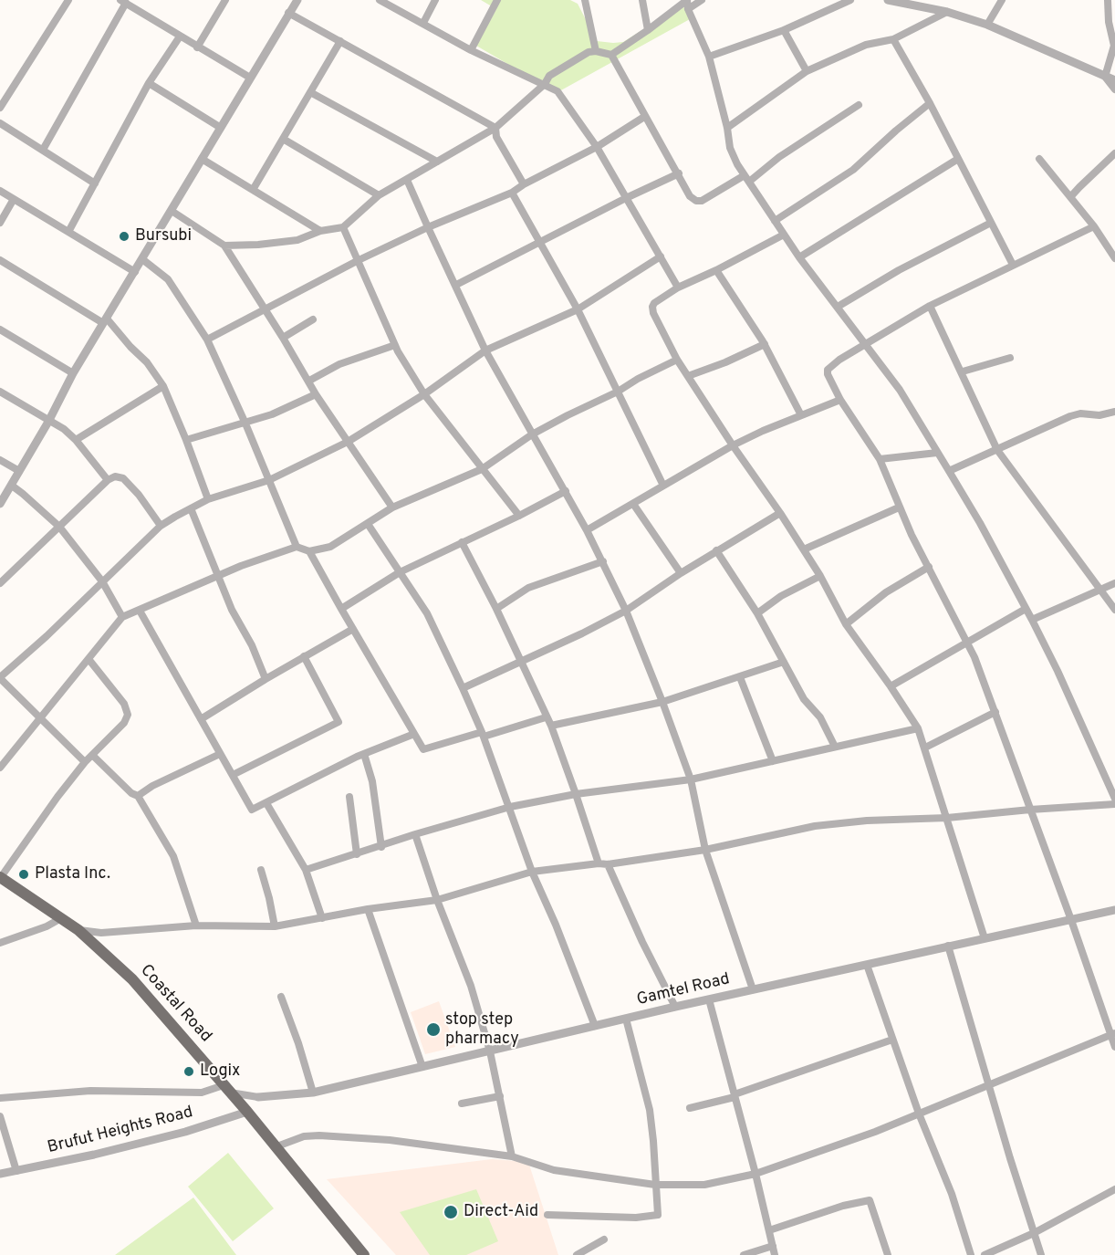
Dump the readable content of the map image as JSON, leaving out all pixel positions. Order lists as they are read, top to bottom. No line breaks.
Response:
{"streets":{"main road":["Coastal Road"],"street":["Gamtel Road","Brufut Heights Road"]},"crossings":[["Coastal Road","Brufut Heights Road"]],"places":["Bursubi","Plasta Inc.","stop step pharmacy","Logix","Direct-Aid"]}
